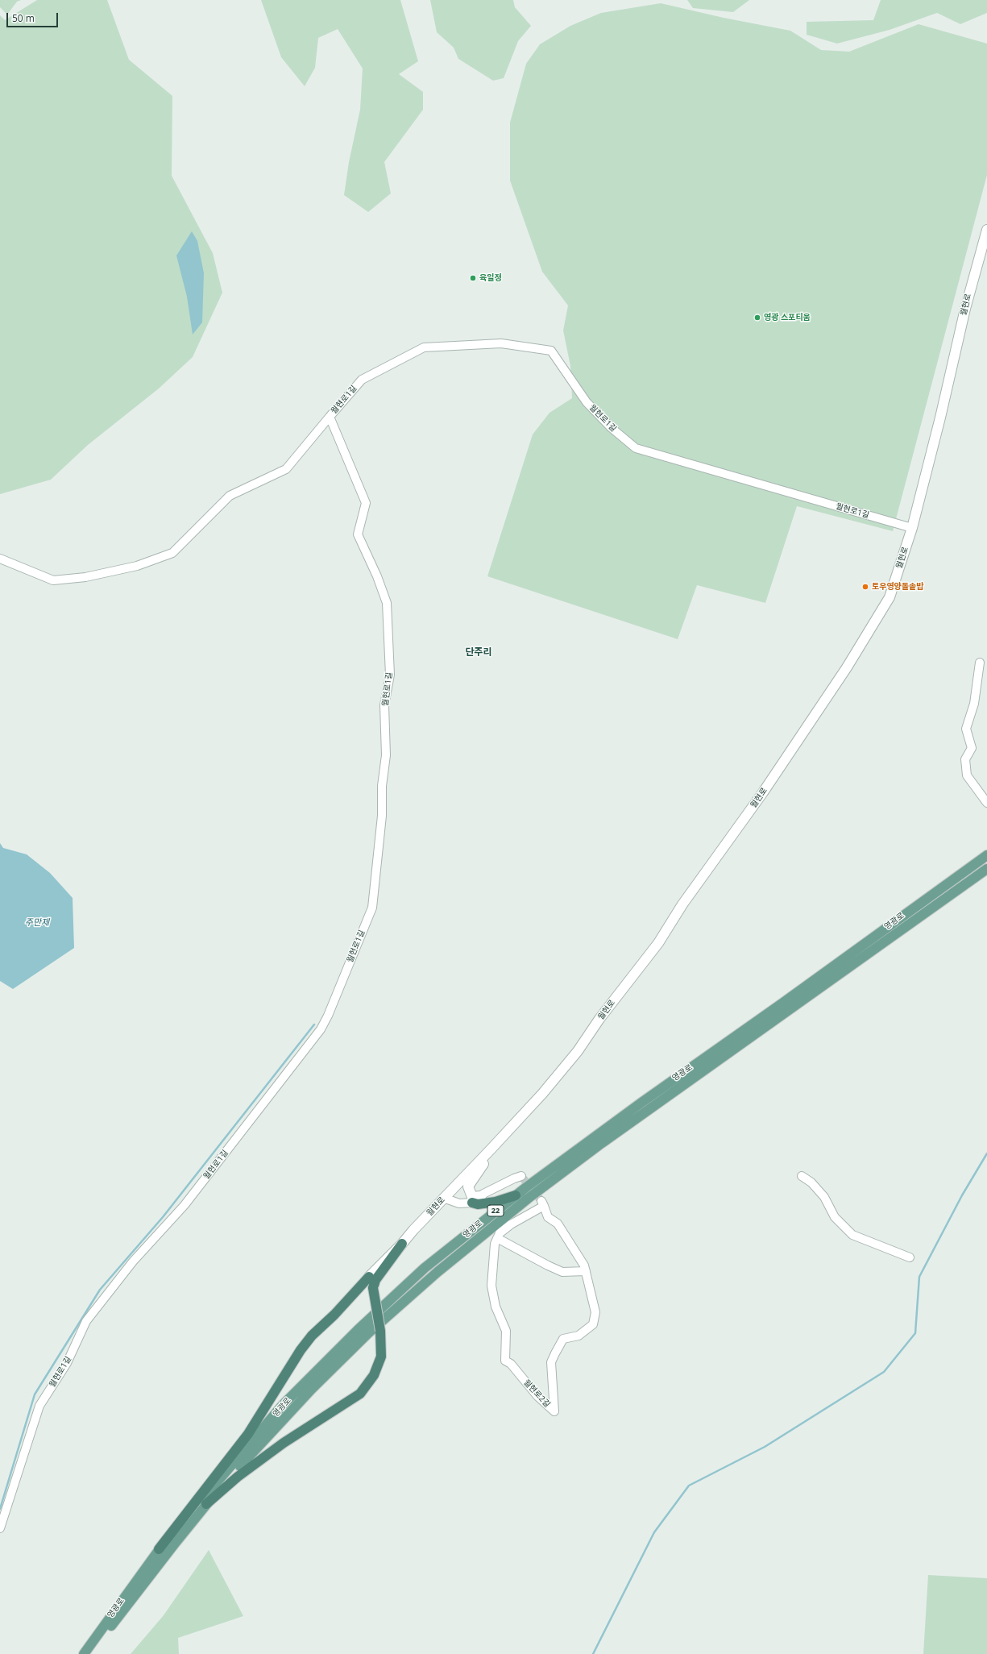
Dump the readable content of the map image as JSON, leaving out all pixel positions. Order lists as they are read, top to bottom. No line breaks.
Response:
{"streets":{"main road":["영광로","22"],"street":["월현로","월현로1길","월현로2길"]},"crossings":[["월현로","월현로1길"]],"districts":["단주리"],"water":["주만제"],"places":["육일정","영광 스포티움","토우영양돌솥밥"],"scale_bar":"50 m"}
